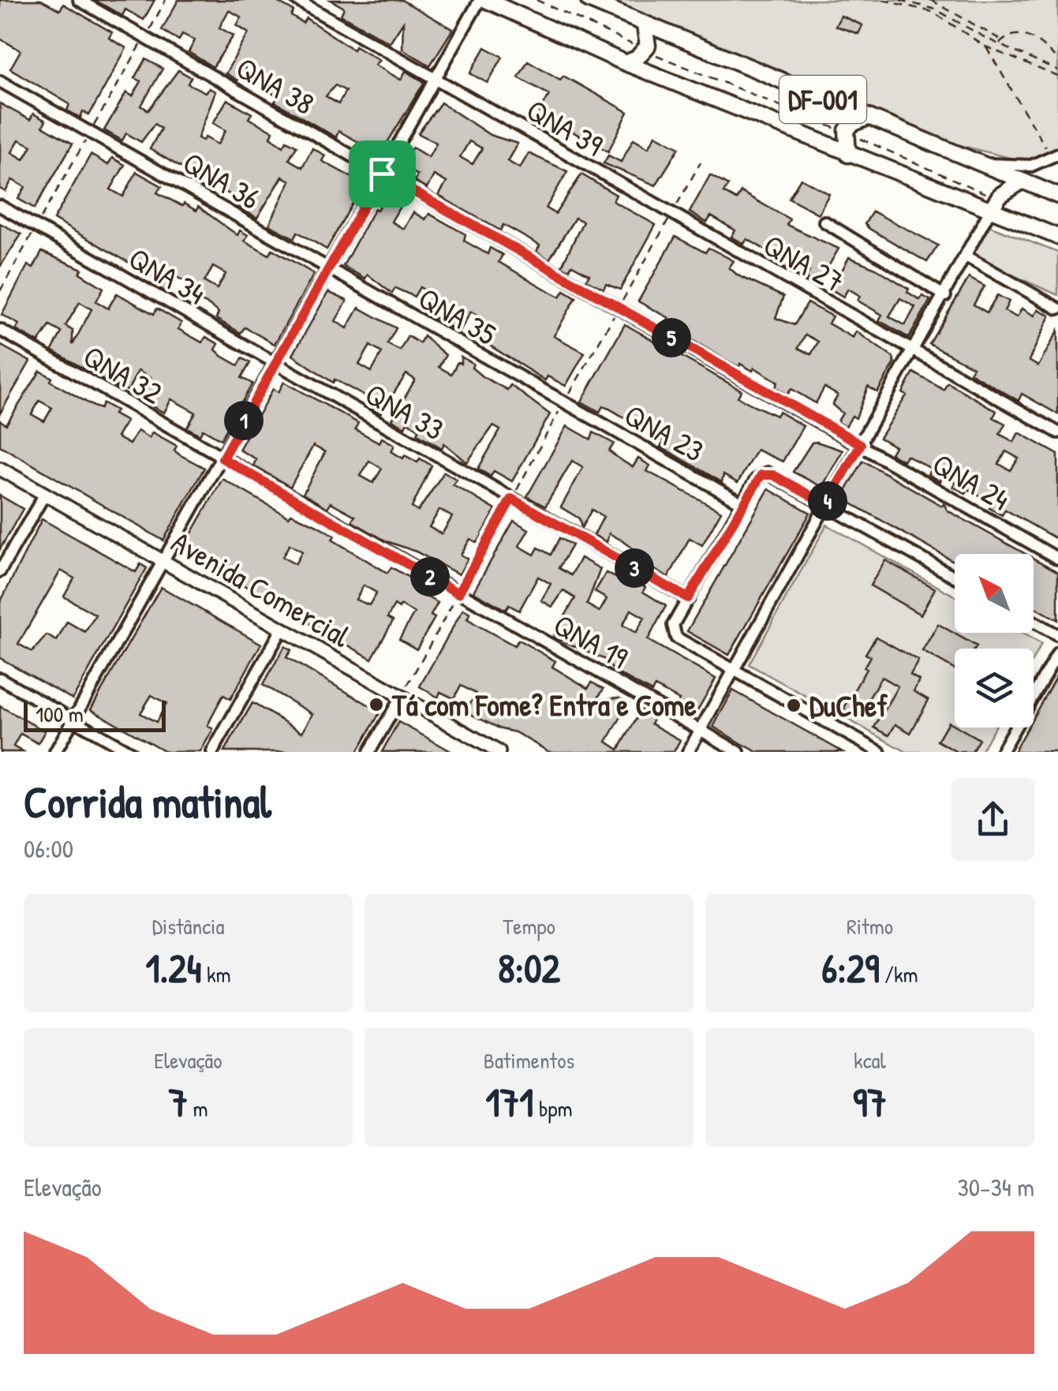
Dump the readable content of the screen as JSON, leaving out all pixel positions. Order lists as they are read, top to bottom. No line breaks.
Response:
{"streets":{"highway":["DF-001"],"main road":["Avenida Comercial"],"street":["QNA 38","QNA 39","QNA 36","QNA 27","QNA 34","QNA 35","QNA 32","QNA 33","QNA 23","QNA 24","QNA 19"]},"crossings":[["QNA 38","QNA 24"],["QNA 39","QNA 27"],["QNA 36","QNA 35"],["QNA 34","QNA 33"],["QNA 35","QNA 23"],["QNA 32","QNA 19"]],"places":["Tá com Fome? Entra e Come","DuChef"],"scale_bar":"100 m","north":"top left","page":{"pins":["5","1","4","3","2"],"scale":"100 m","heading":["Corrida matinal","06:00"],"stats":[["Distância","1.24 km"],["Tempo","8:02"],["Ritmo","6:29 /km"],["Elevação","7 m"],["Batimentos","171 bpm"],["kcal","97"]],"chart":["Elevação","30–34 m"]}}
